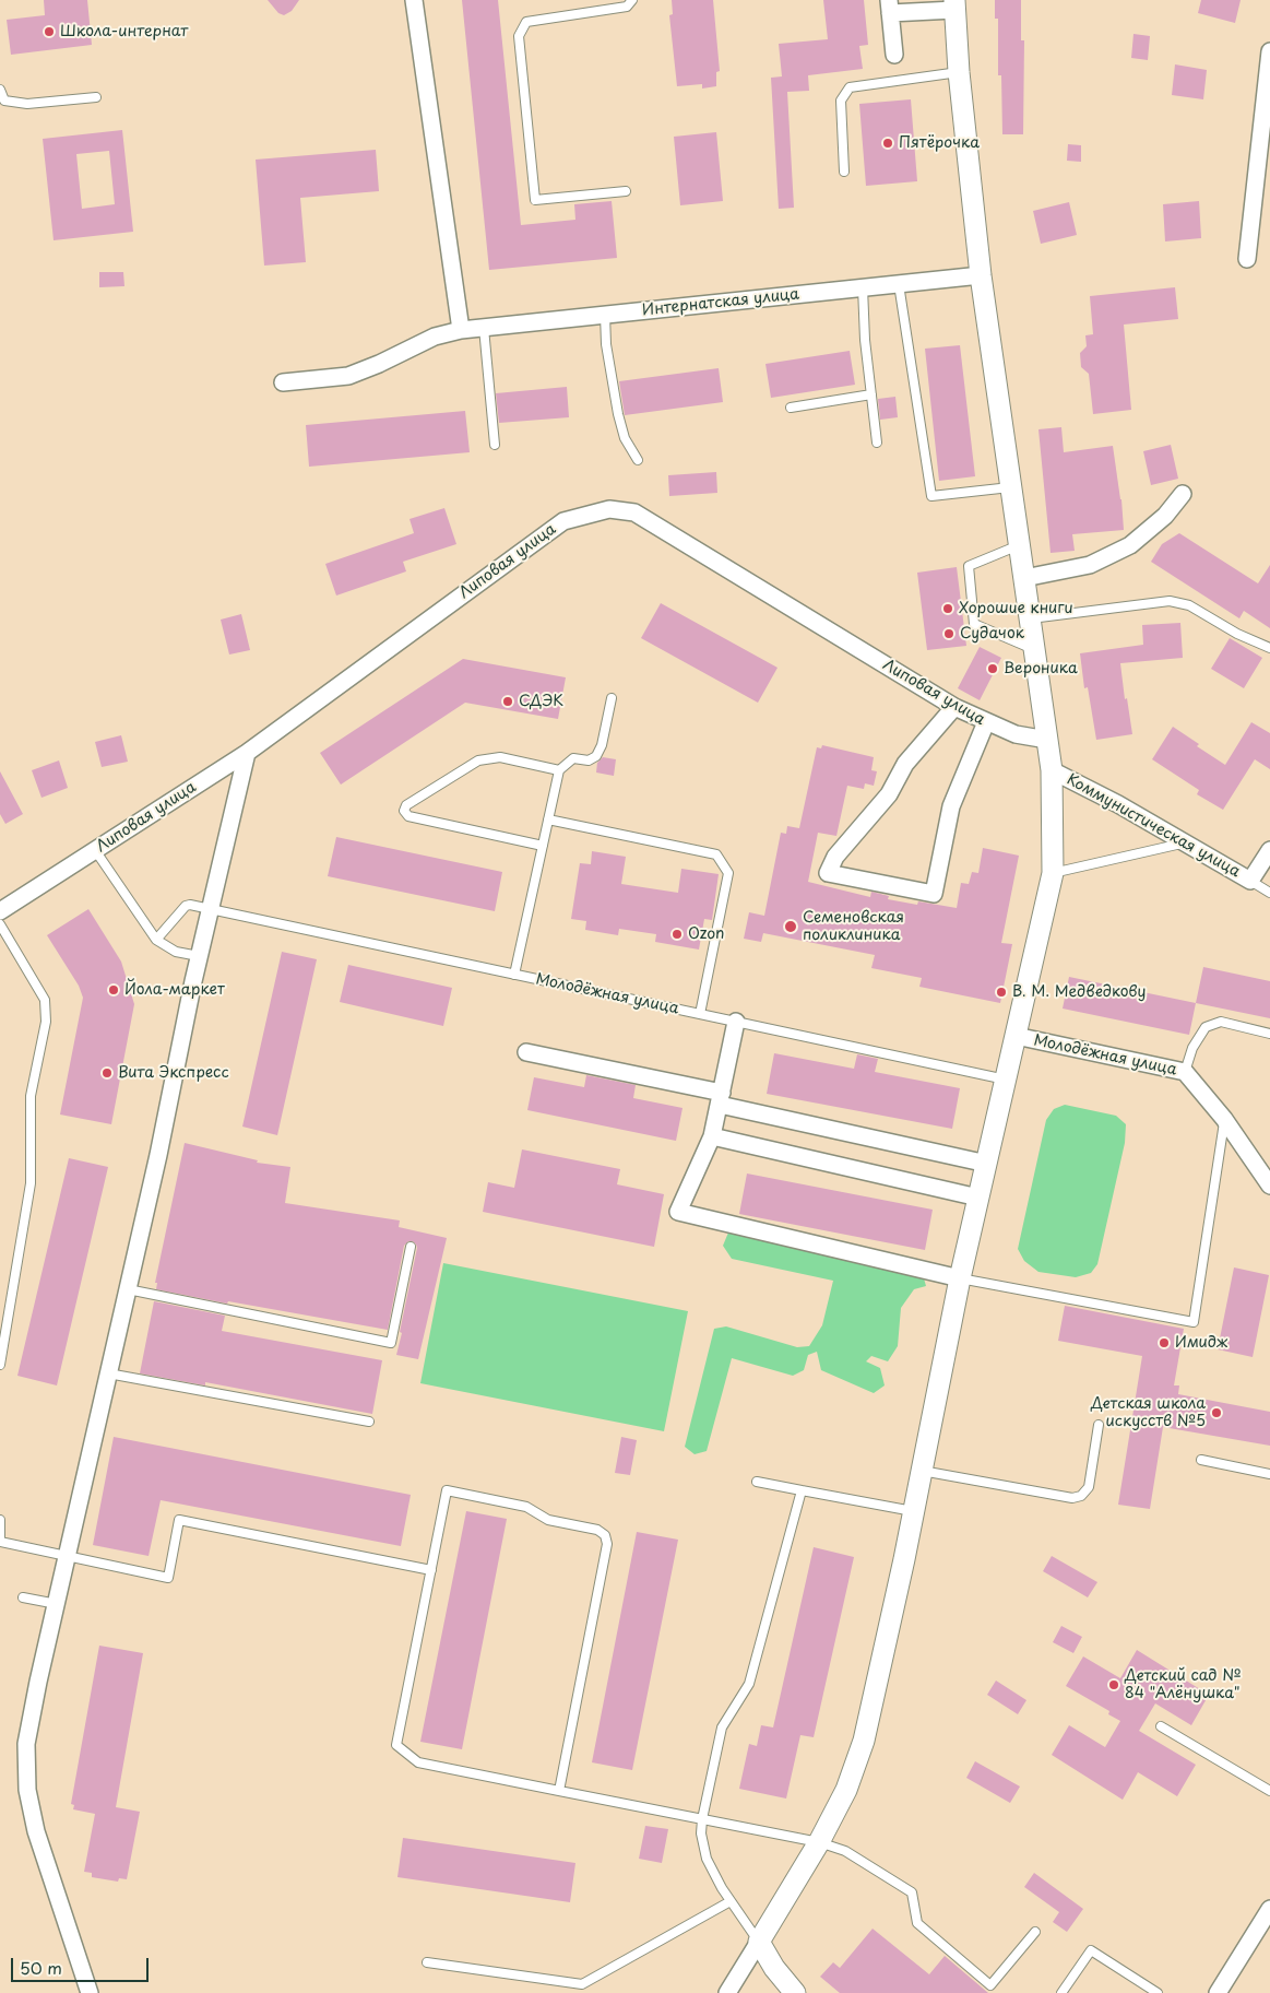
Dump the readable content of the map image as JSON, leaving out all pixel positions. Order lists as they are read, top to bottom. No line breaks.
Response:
{"streets":{"street":["Интернатская улица","Липовая улица","Коммунистическая улица","Молодёжная улица"]},"places":["Школа-интернат","Пятёрочка","Хорошие книги","Судачок","Вероника","СДЭК","Семеновская поликлиника","Ozon","Йола-маркет","В. М. Медведкову","Вита Экспресс","Имидж","Детская школа искусств №5","Детский сад № 84 \"Алёнушка\""],"scale_bar":"50 m"}
